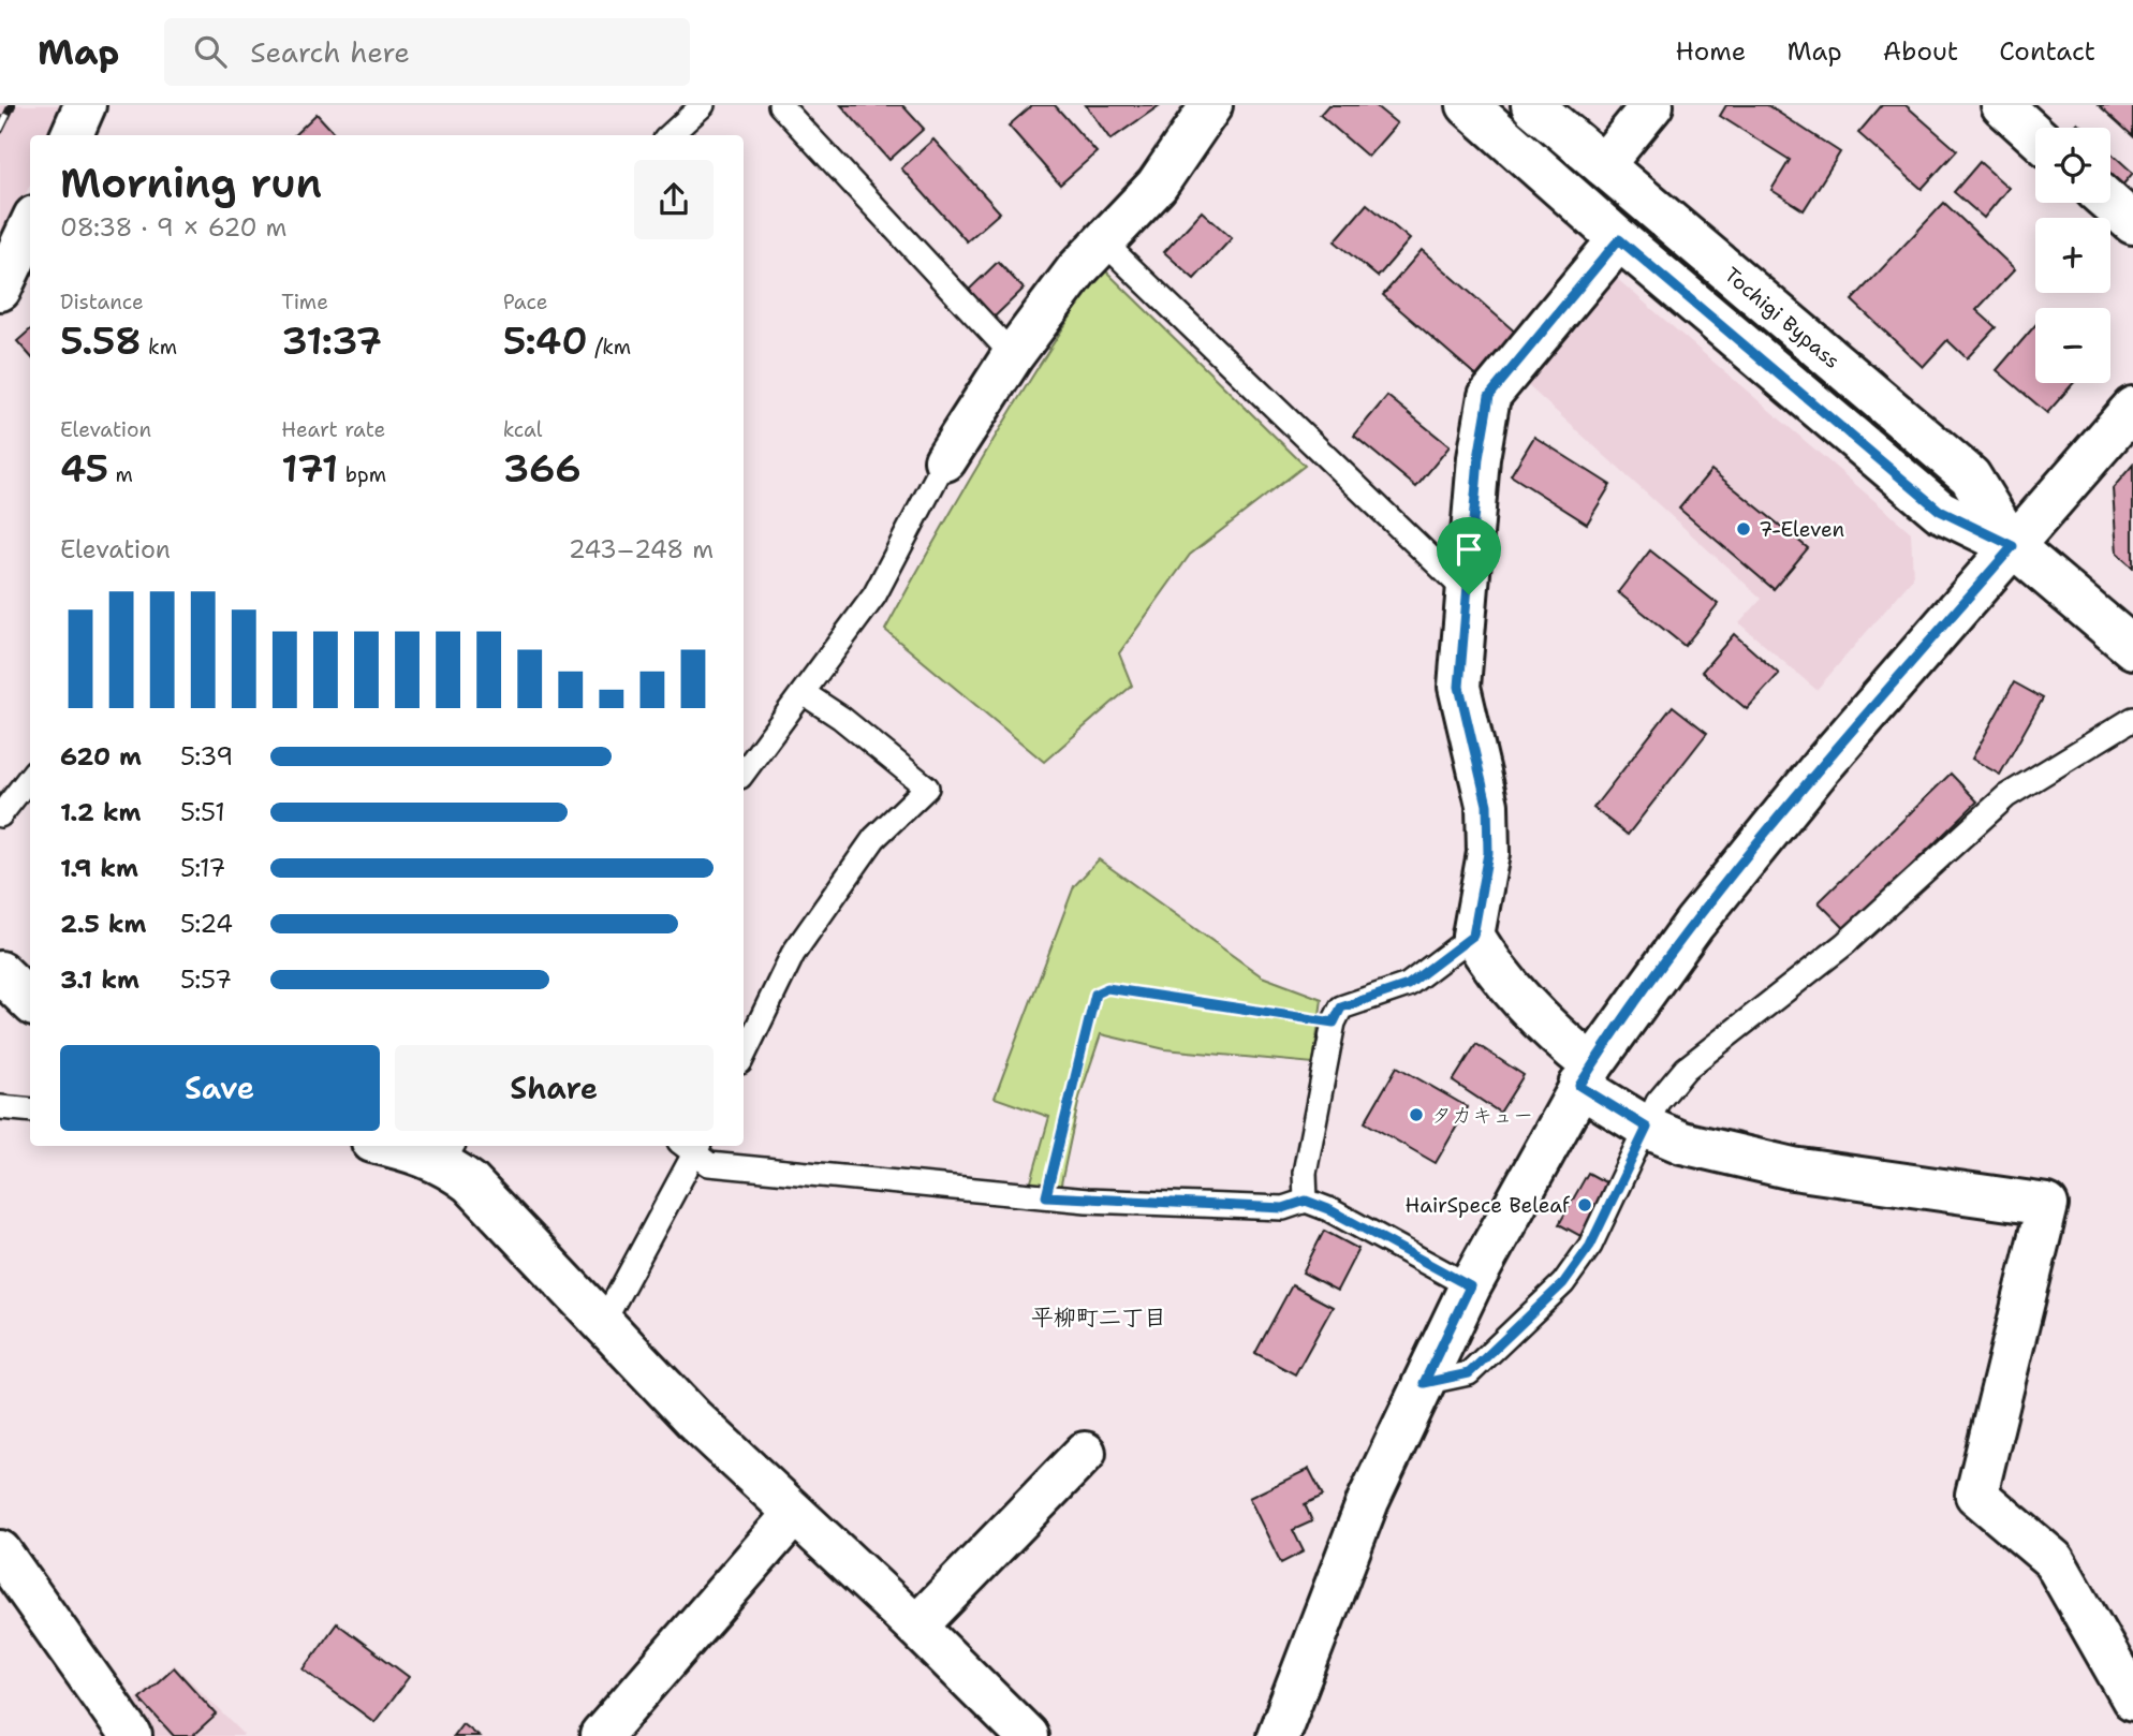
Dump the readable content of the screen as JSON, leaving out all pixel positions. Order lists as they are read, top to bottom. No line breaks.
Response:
{"streets":{"street":["Tochigi Bypass"]},"districts":["平柳町二丁目"],"places":["7-Eleven","タカキュー","HairSpece Beleaf"],"page":{"header":"Map","search":"Search here","nav":["Home","Map","About","Contact"],"map_buttons":["+","−"],"heading":["Morning run","08:38 · 9 × 620 m"],"stats":[["Distance","5.58 km"],["Time","31:37"],["Pace","5:40 /km"],["Elevation","45 m"],["Heart rate","171 bpm"],["kcal","366"]],"chart":["Elevation","243–248 m"],"list":[{"name":"620 m","note":"5:39"},{"name":"1.2 km","note":"5:51"},{"name":"1.9 km","note":"5:17"},{"name":"2.5 km","note":"5:24"},{"name":"3.1 km","note":"5:57"}],"buttons":["Save","Share"]}}
